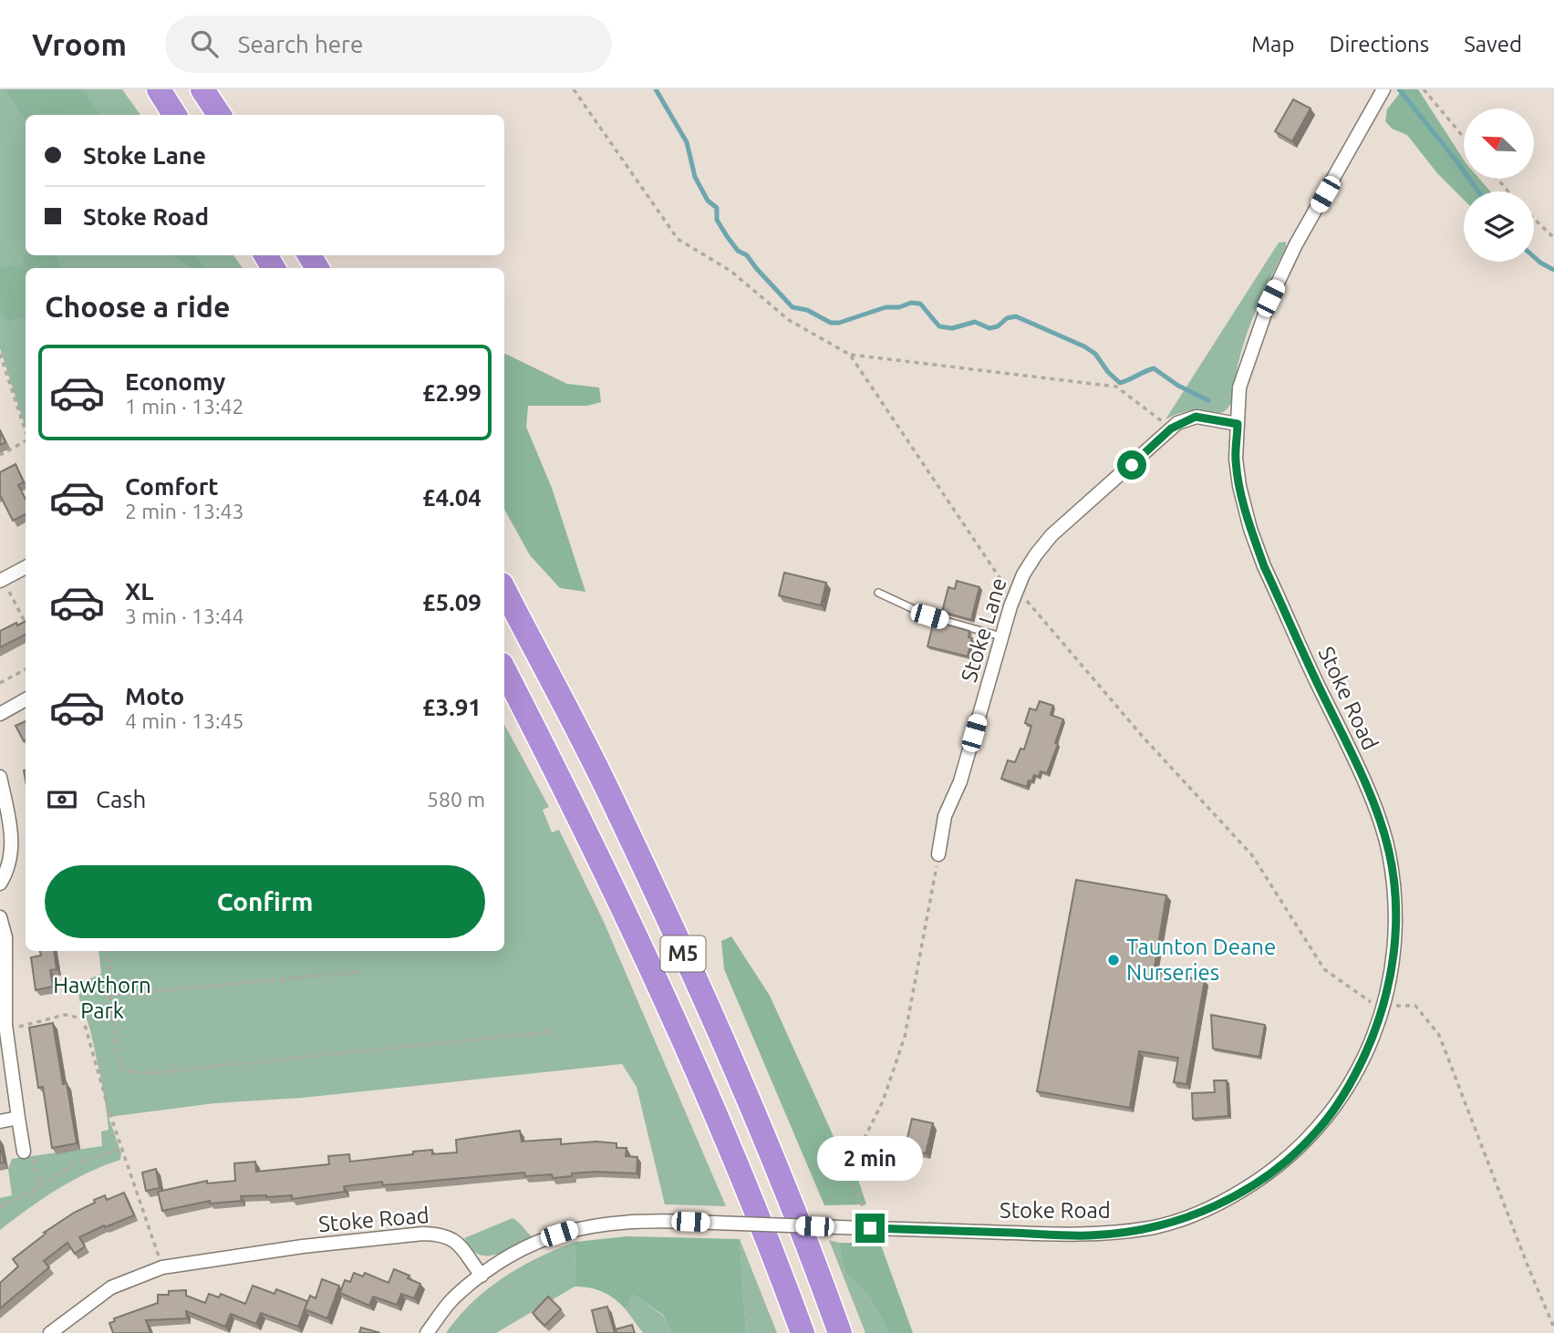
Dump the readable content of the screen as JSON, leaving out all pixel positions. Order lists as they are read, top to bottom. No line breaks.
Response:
{"streets":{"highway":["M5"],"street":["Stoke Lane","Stoke Road"]},"crossings":[["Stoke Lane","Stoke Road"]],"parks":["Hawthorn Park"],"places":["Taunton Deane Nurseries"],"north":"top left","page":{"header":"Vroom","search":"Search here","nav":["Map","Directions","Saved"],"banner":["Stoke Lane","Stoke Road"],"heading":"Choose a ride","list":[{"name":"Economy","note":"1 min · 13:42","value":"£2.99"},{"name":"Comfort","note":"2 min · 13:43","value":"£4.04"},{"name":"XL","note":"3 min · 13:44","value":"£5.09"},{"name":"Moto","note":"4 min · 13:45","value":"£3.91"}],"pay":["Cash","580 m"],"buttons":"Confirm","bubble":"2 min"}}
